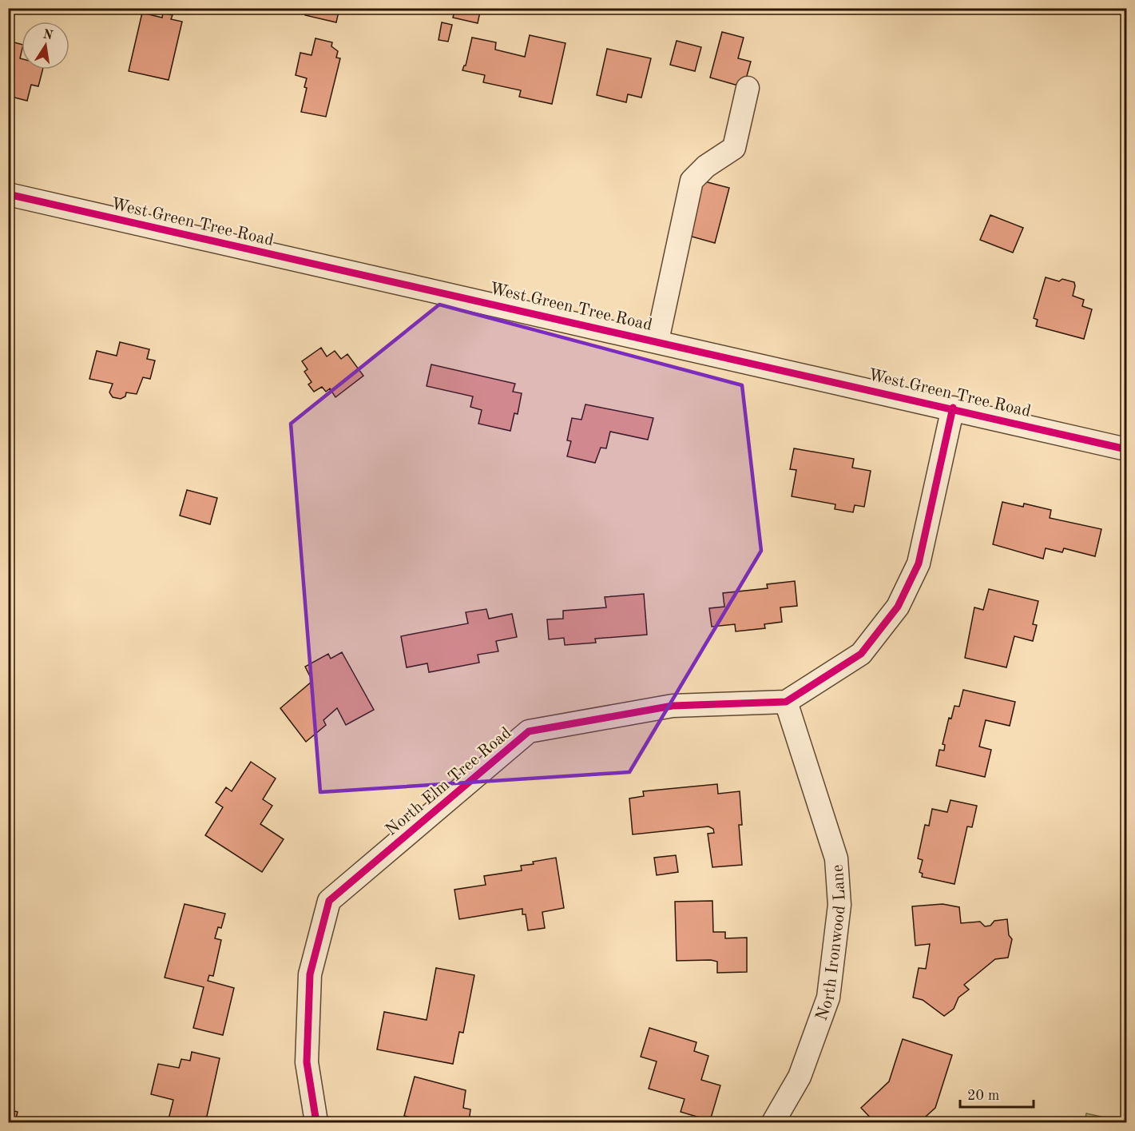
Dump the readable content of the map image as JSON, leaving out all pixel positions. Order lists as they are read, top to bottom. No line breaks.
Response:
{"streets":{"street":["West Green Tree Road","North Elm Tree Road","North Ironwood Lane"]},"crossings":[["North Elm Tree Road","North Ironwood Lane"]],"scale_bar":"20 m","north":"top"}
